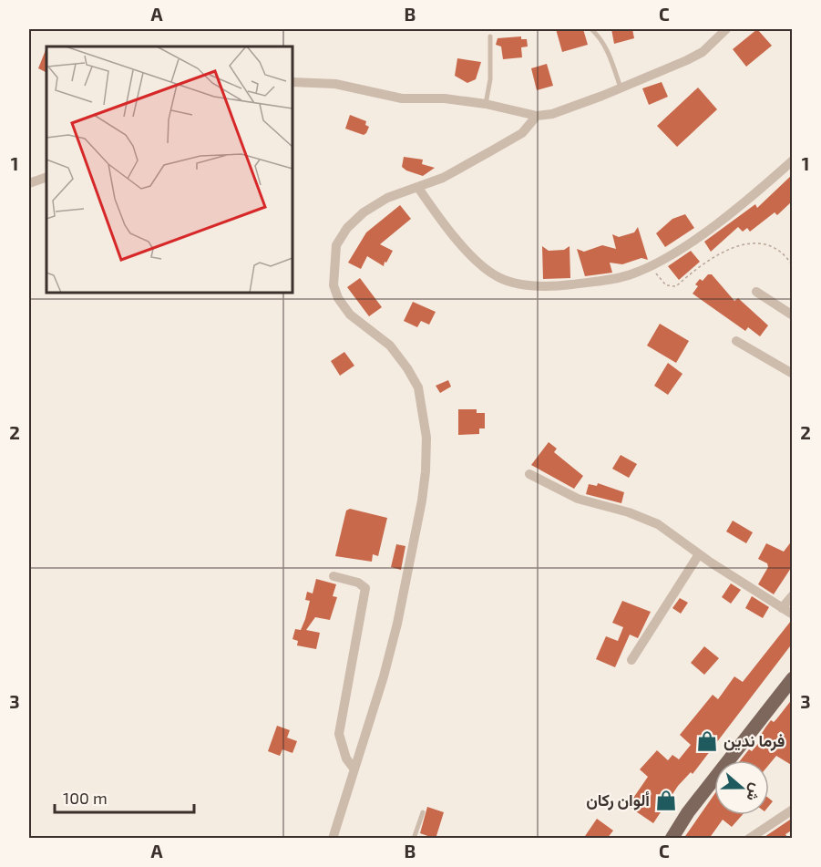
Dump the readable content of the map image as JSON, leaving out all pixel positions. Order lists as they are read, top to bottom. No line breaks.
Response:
{"places":{"shop":["فرما ندين","ألوان ركان"]},"scale_bar":"100 m","north":"right","grid":{"columns":["A","B","C"],"rows":["1","2","3"]}}
